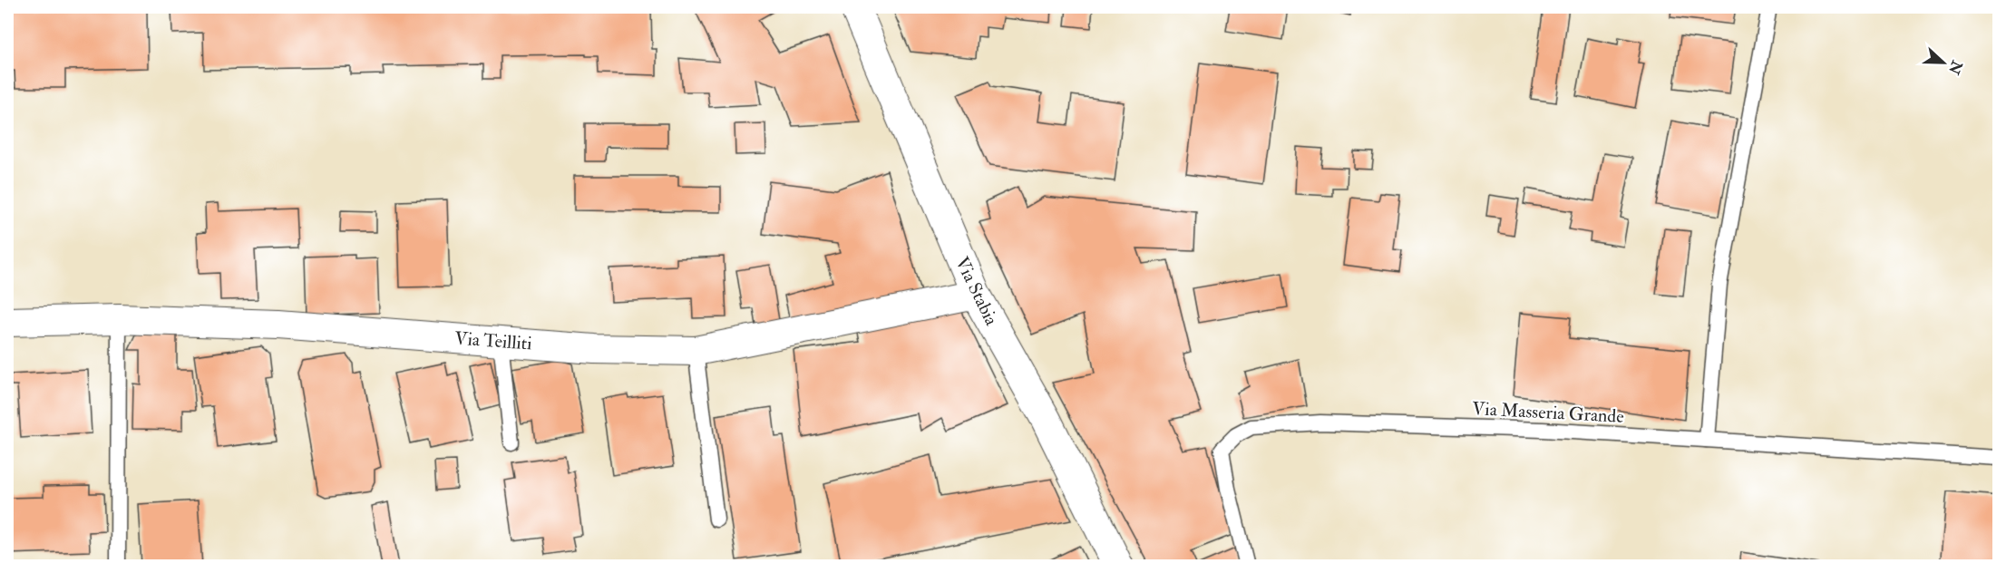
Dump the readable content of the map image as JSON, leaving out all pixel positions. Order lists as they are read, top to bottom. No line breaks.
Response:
{"streets":{"main road":["Via Stabia"],"street":["Via Teilliti"],"lane":["Via Masseria Grande"]},"crossings":[["Via Stabia","Via Teilliti"]],"north":"right"}
